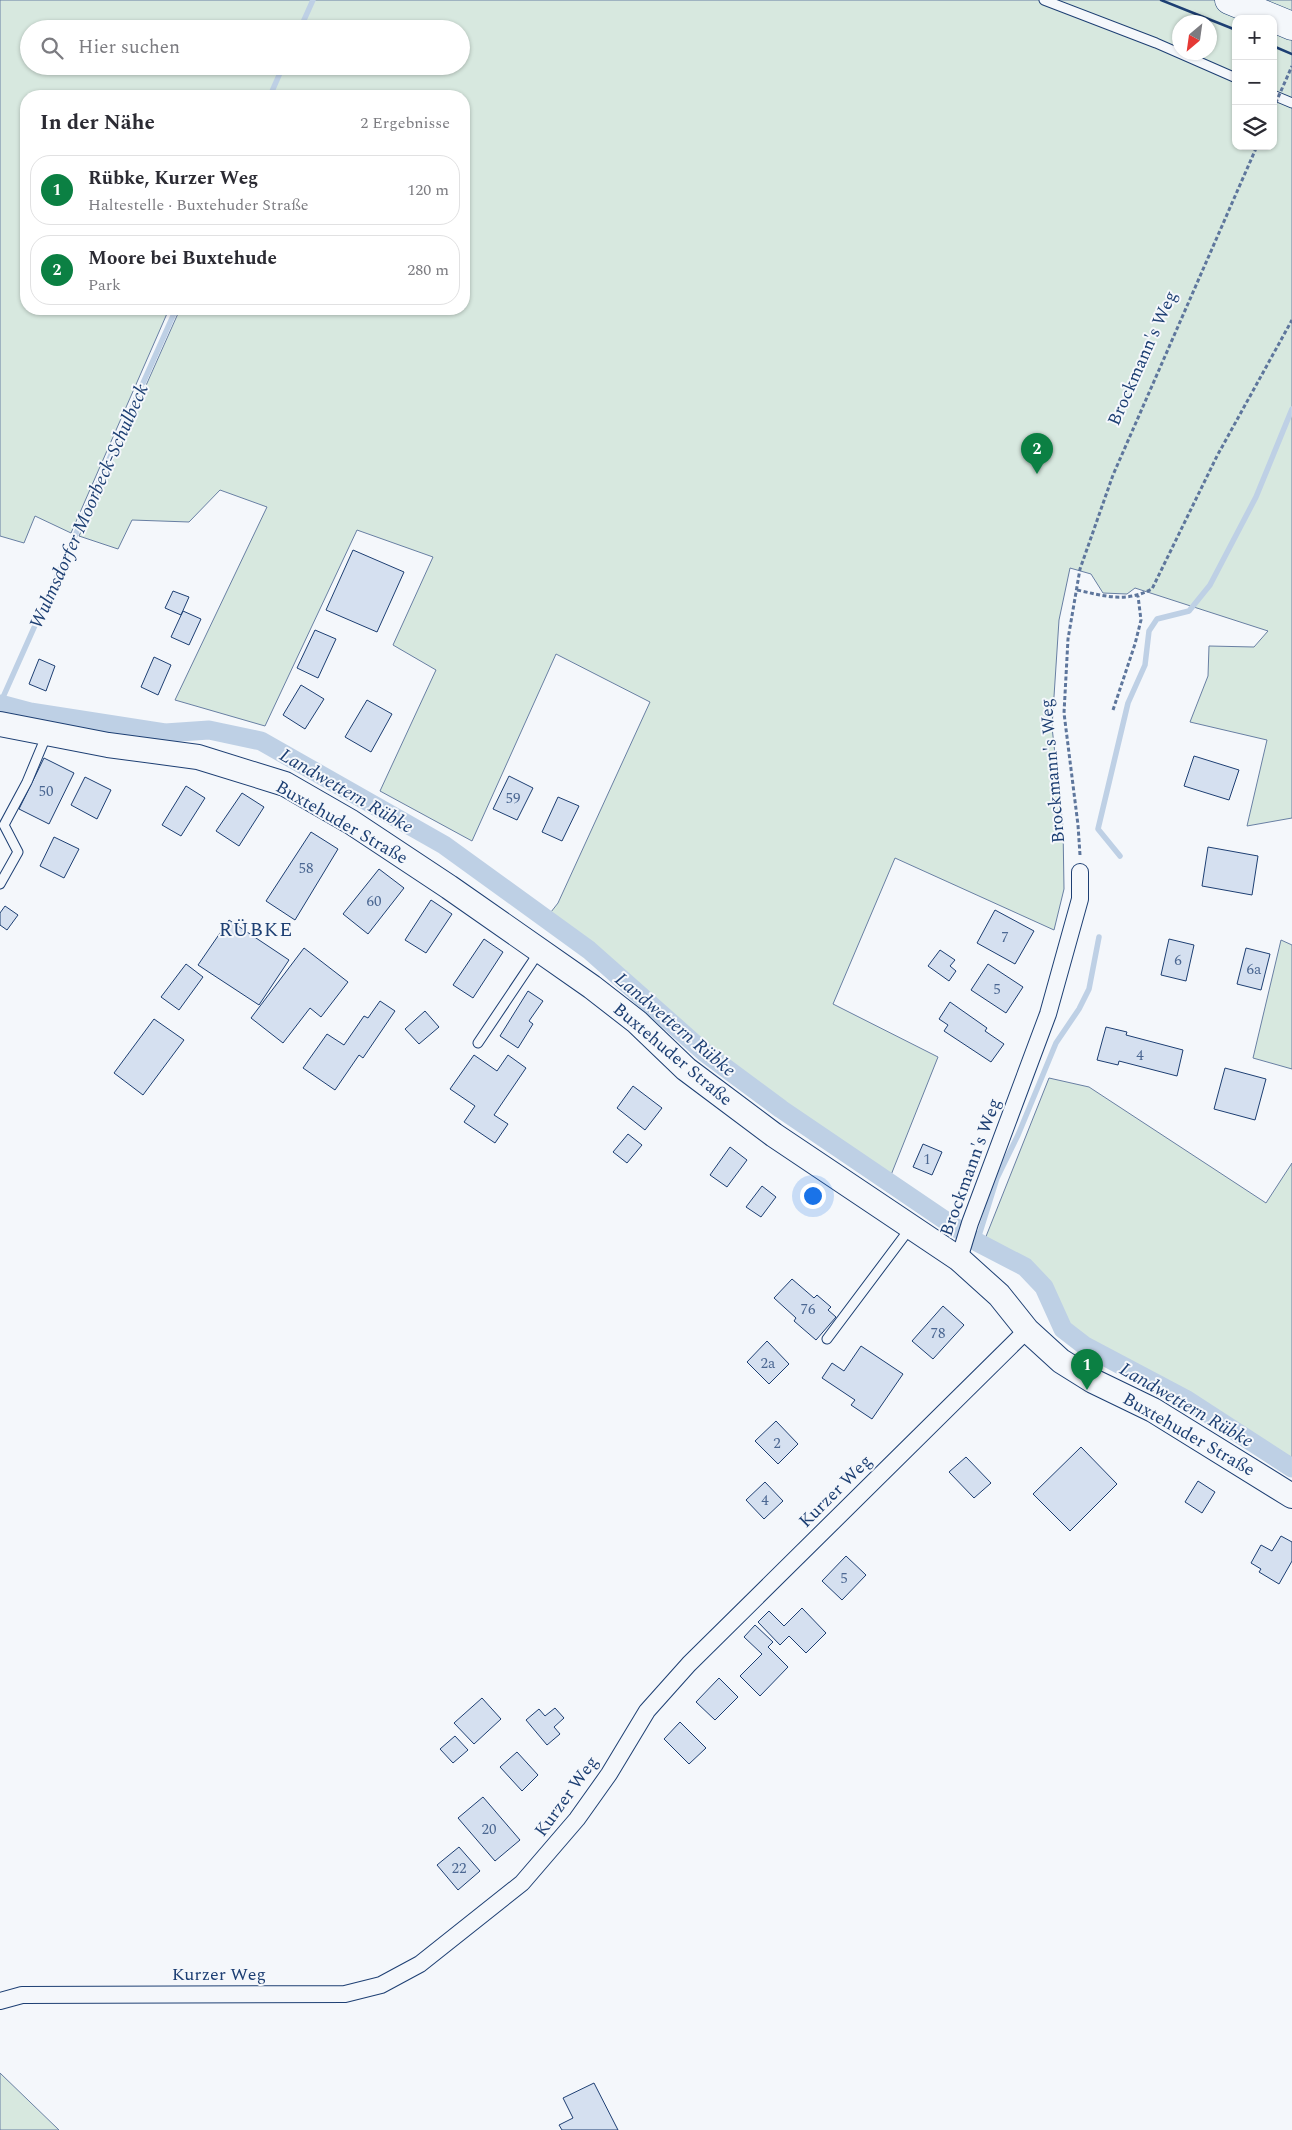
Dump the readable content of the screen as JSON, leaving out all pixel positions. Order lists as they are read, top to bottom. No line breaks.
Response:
{"streets":{"street":["Brockmann's Weg","Buxtehuder Straße","Kurzer Weg"]},"crossings":[["Brockmann's Weg","Buxtehuder Straße"],["Buxtehuder Straße","Kurzer Weg"]],"districts":["RÜBKE"],"water":["Wulmsdorfer Moorbeck-Schulbeck","Landwettern Rübke"],"house_numbers":["50","59","58","60","7","6","6a","5","4","1","76","78","2a","2","4","5","20","22"],"north":"bottom left","page":{"map_buttons":["+","−"],"search":"Hier suchen","heading":["In der Nähe","2 Ergebnisse"],"list":[{"mark":"1","name":"Rübke, Kurzer Weg","note":"Haltestelle · Buxtehuder Straße","value":"120 m"},{"mark":"2","name":"Moore bei Buxtehude","note":"Park","value":"280 m"}],"pins":["2","1"]}}
